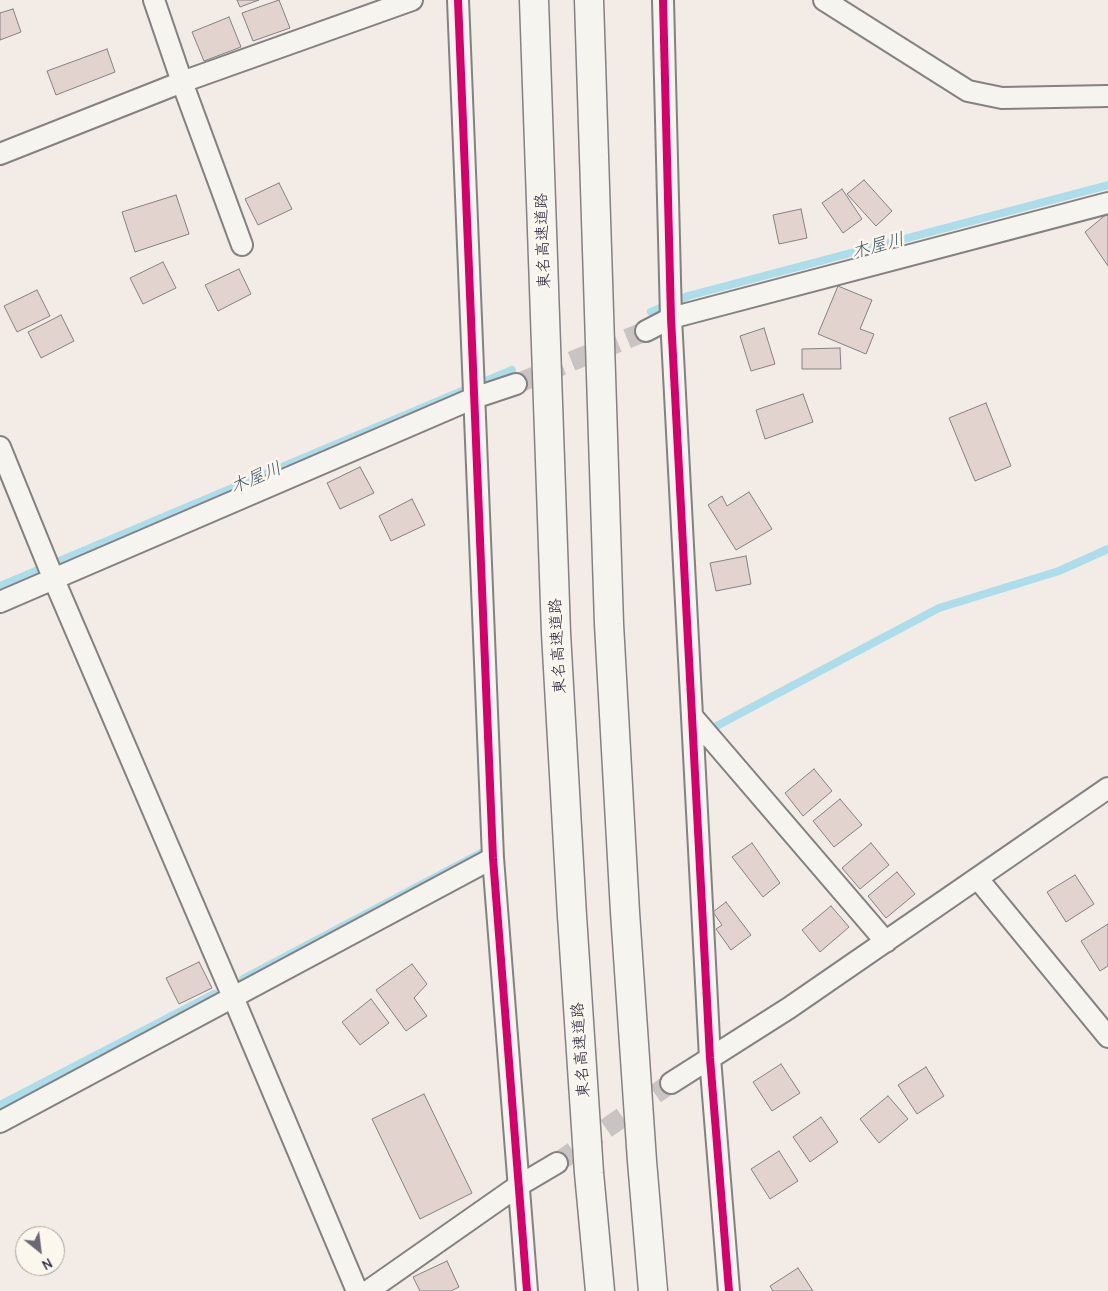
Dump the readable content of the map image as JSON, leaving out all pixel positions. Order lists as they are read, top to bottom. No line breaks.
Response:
{"streets":{"highway":["東名高速道路"]},"water":["木屋川"],"north":"bottom right"}
